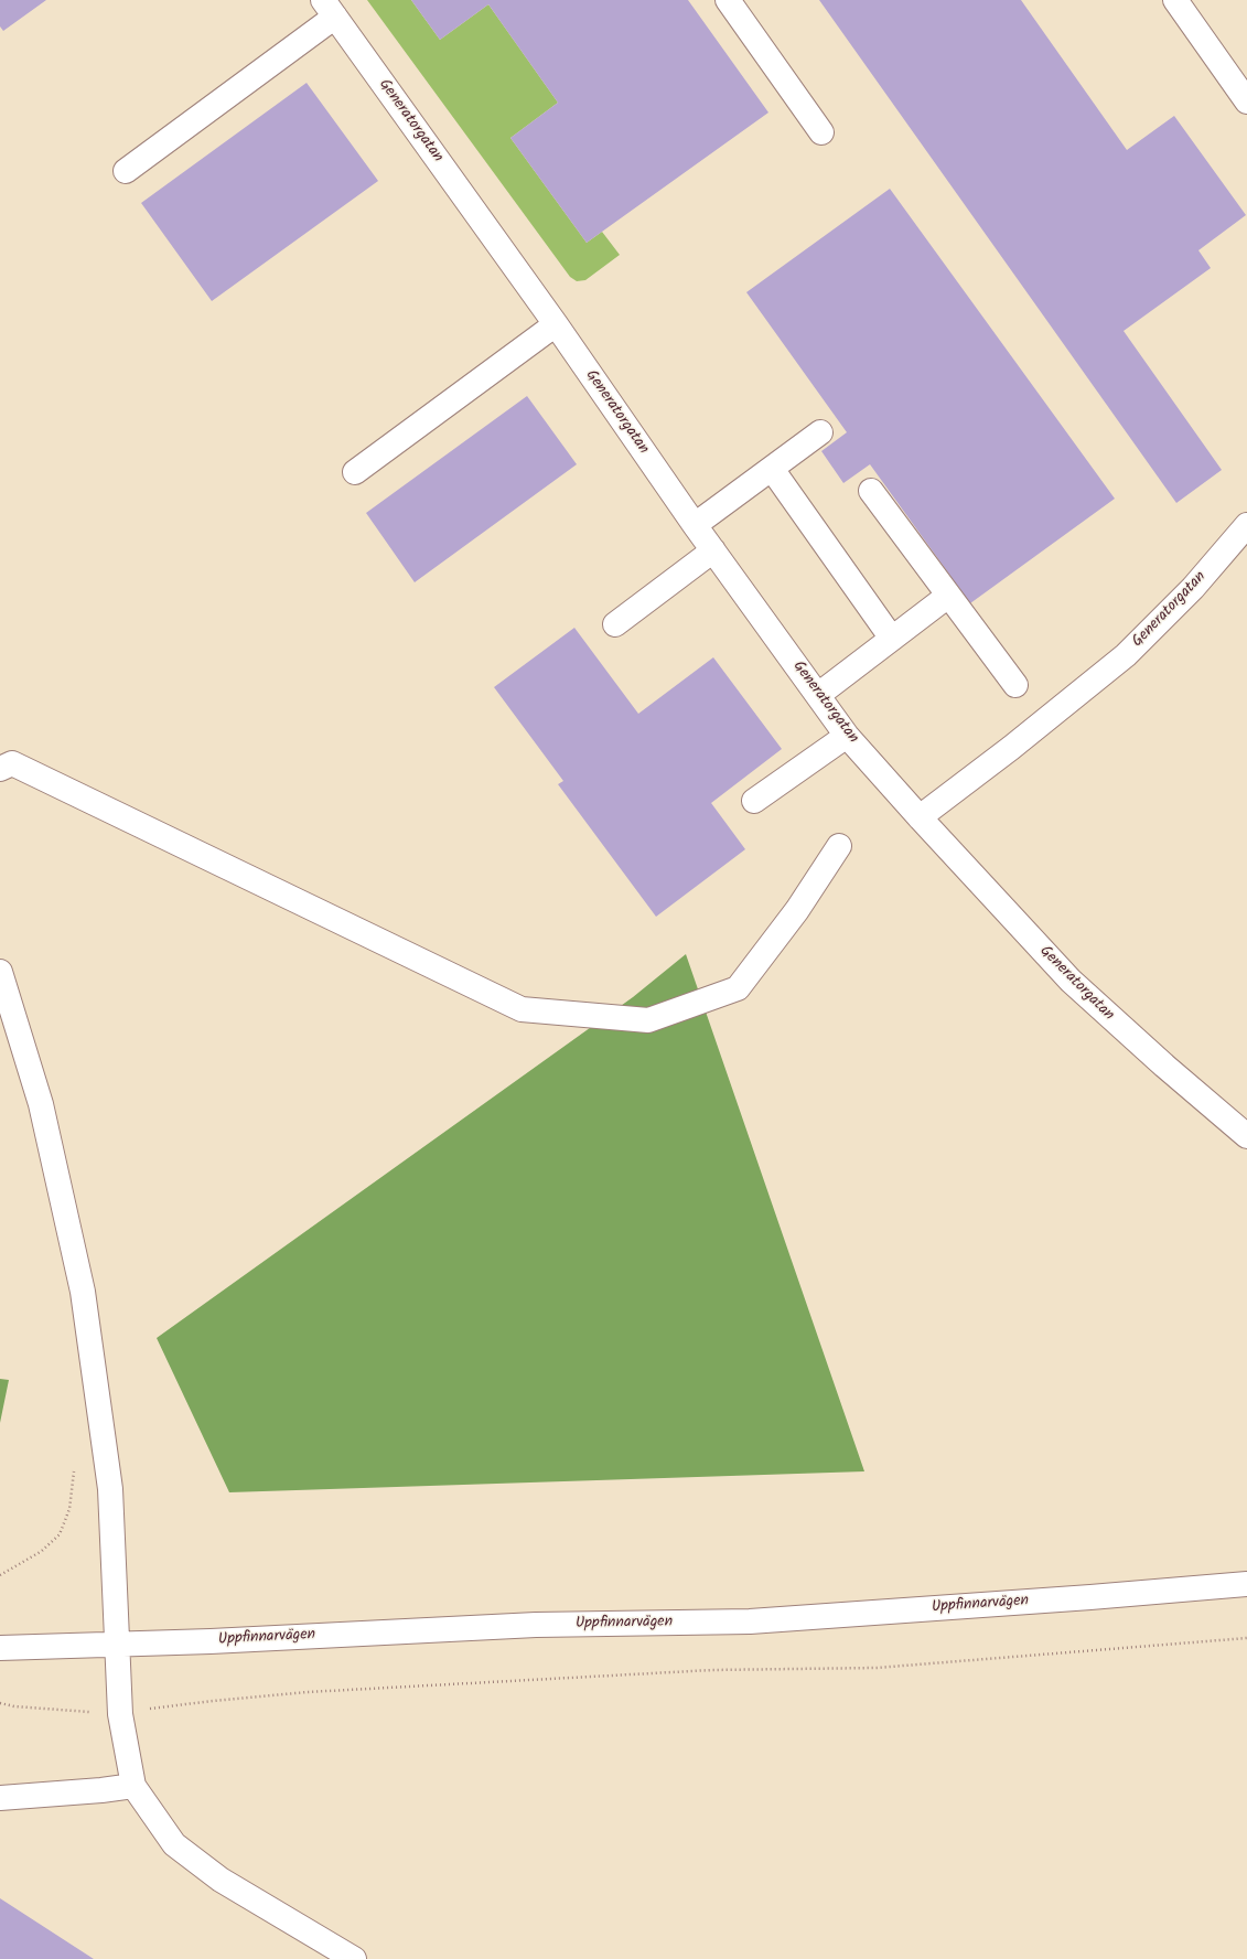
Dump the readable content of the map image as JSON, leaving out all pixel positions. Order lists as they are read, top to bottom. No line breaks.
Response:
{"streets":{"street":["Generatorgatan","Uppfinnarvägen"]}}
